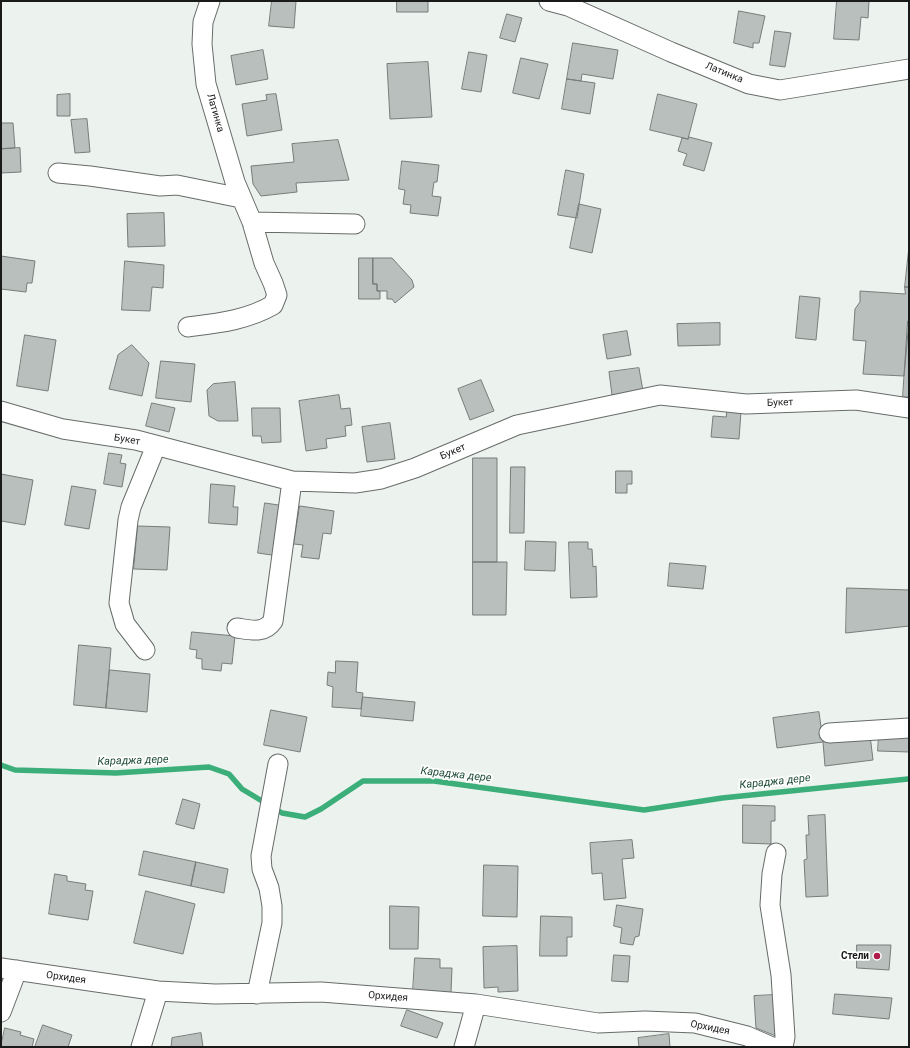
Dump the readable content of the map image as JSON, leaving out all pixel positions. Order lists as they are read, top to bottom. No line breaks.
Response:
{"streets":{"street":["Латинка","Букет","Орхидея"]},"water":["Караджа дере"],"places":["Стели"]}
